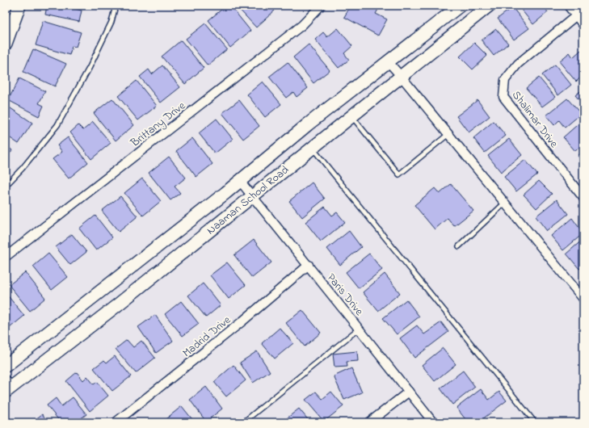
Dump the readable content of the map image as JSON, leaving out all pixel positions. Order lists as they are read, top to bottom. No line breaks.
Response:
{"streets":{"main road":["Naaman School Road"],"street":["Shalimar Drive","Brittany Drive","Paris Drive","Madrid Drive"]},"crossings":[["Naaman School Road","Paris Drive"],["Paris Drive","Madrid Drive"]]}
